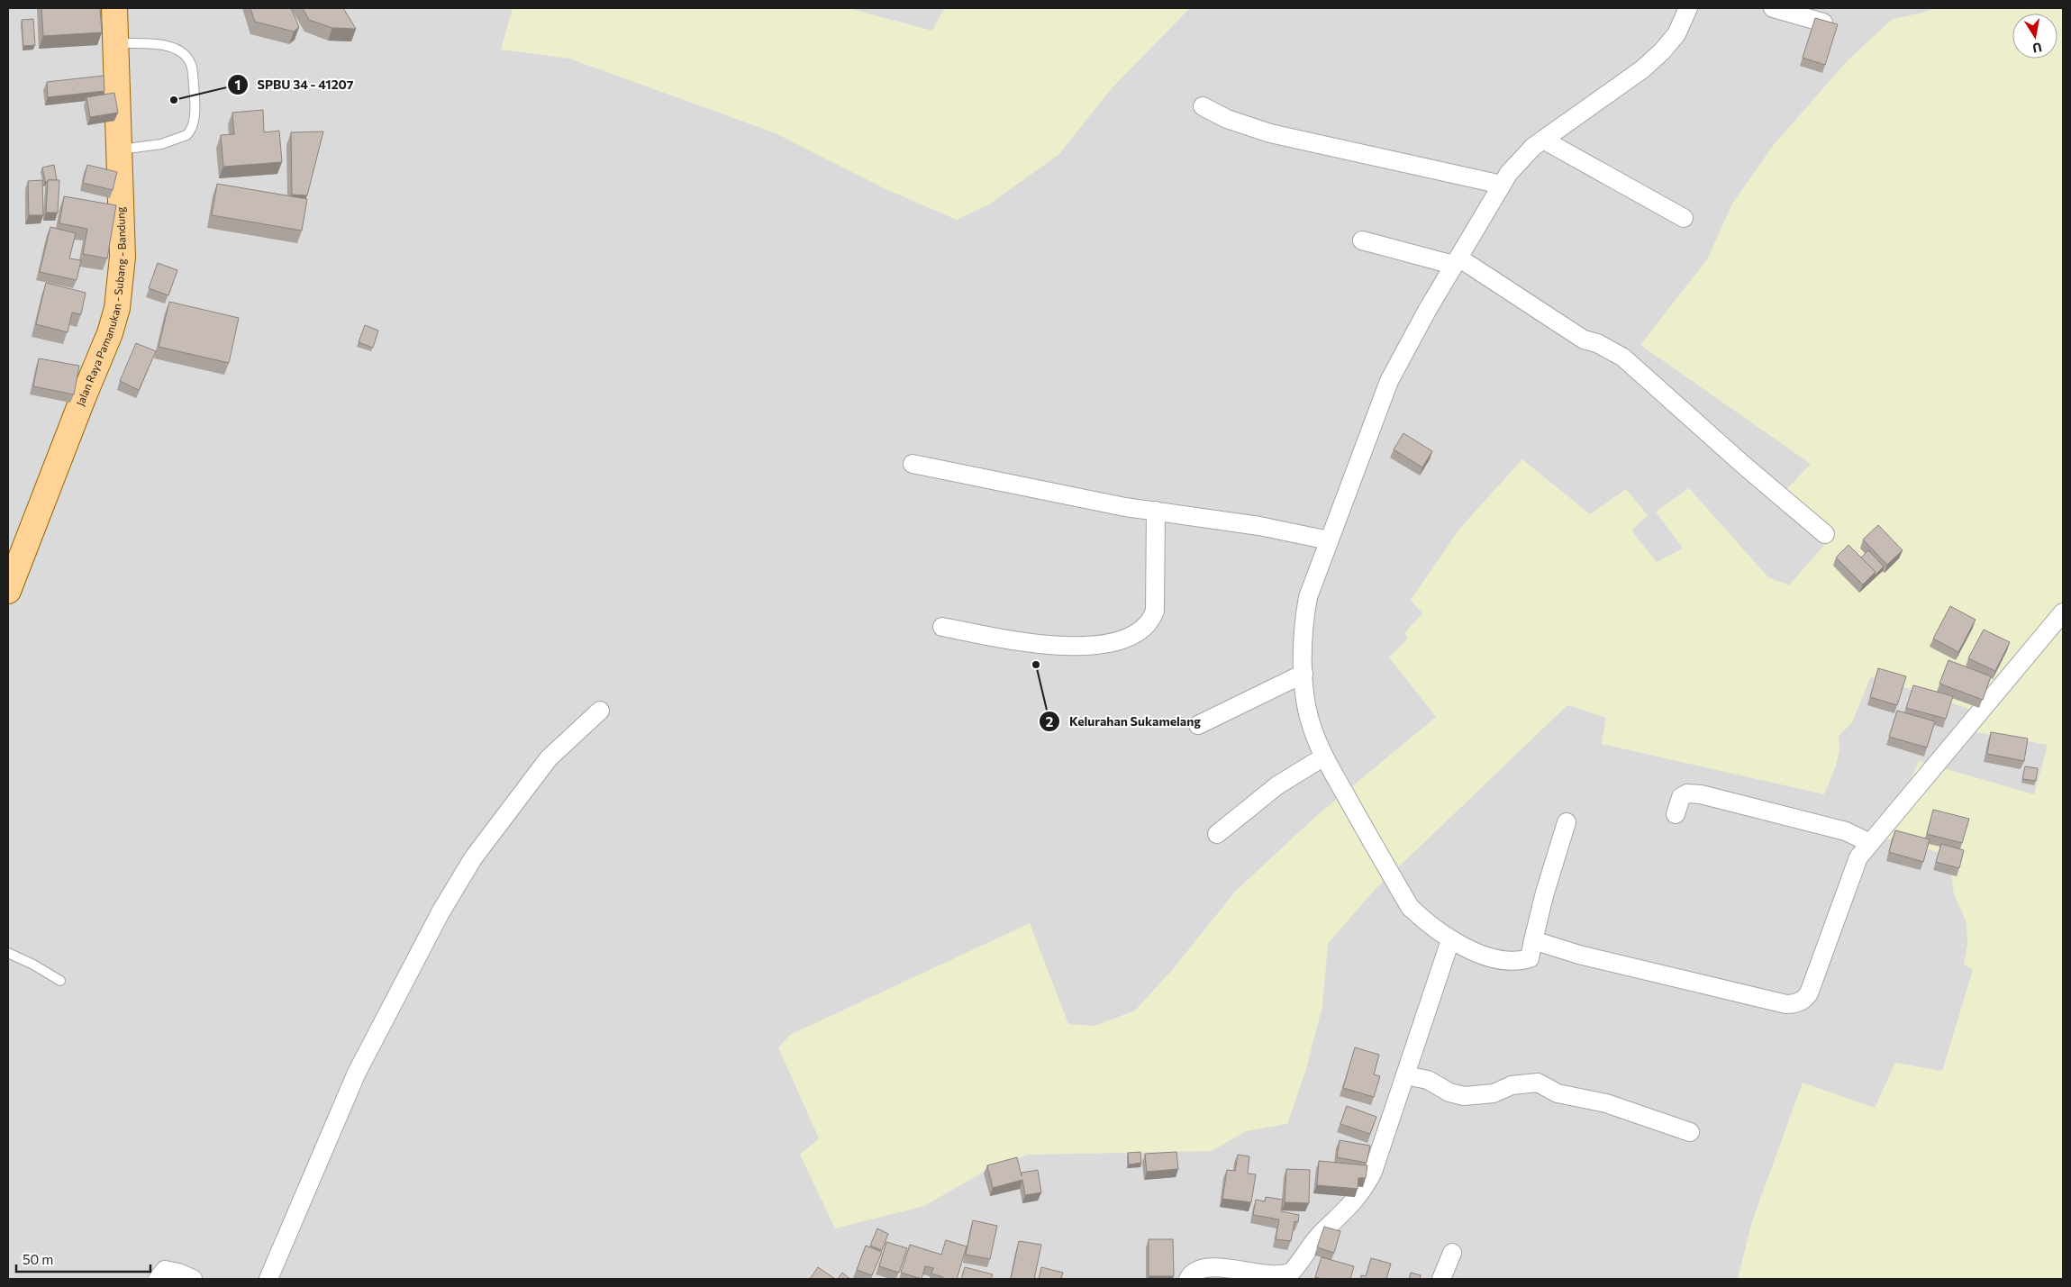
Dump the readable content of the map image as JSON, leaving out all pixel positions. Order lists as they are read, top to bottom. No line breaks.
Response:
{"streets":{"main road":["Jalan Raya Pamanukan - Subang - Bandung"]},"places":["SPBU 34 - 41207","Kelurahan Sukamelang"],"scale_bar":"50 m","north":"bottom"}
